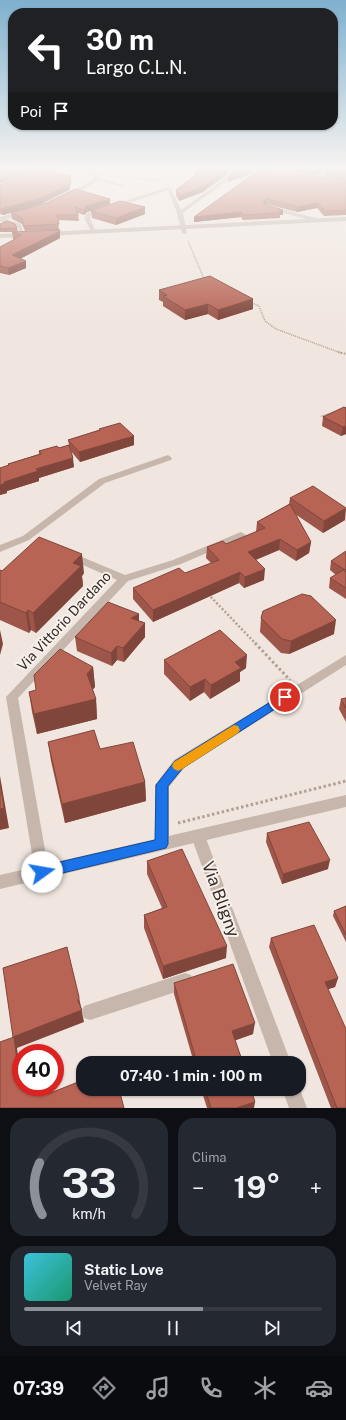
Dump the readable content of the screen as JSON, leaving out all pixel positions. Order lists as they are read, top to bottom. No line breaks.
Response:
{"streets":{"street":["Via Vittorio Dardano","Via Bligny"]},"page":{"turn":["30 m","Largo C.L.N."],"then":"Poi","limit":"40","trip":"07:40 · 1 min · 100 m","tile":"Clima","heat":["−","19°","+"],"song":["Static Love","Velvet Ray"],"tabs":"07:39","gauge":["33","km/h"]}}
